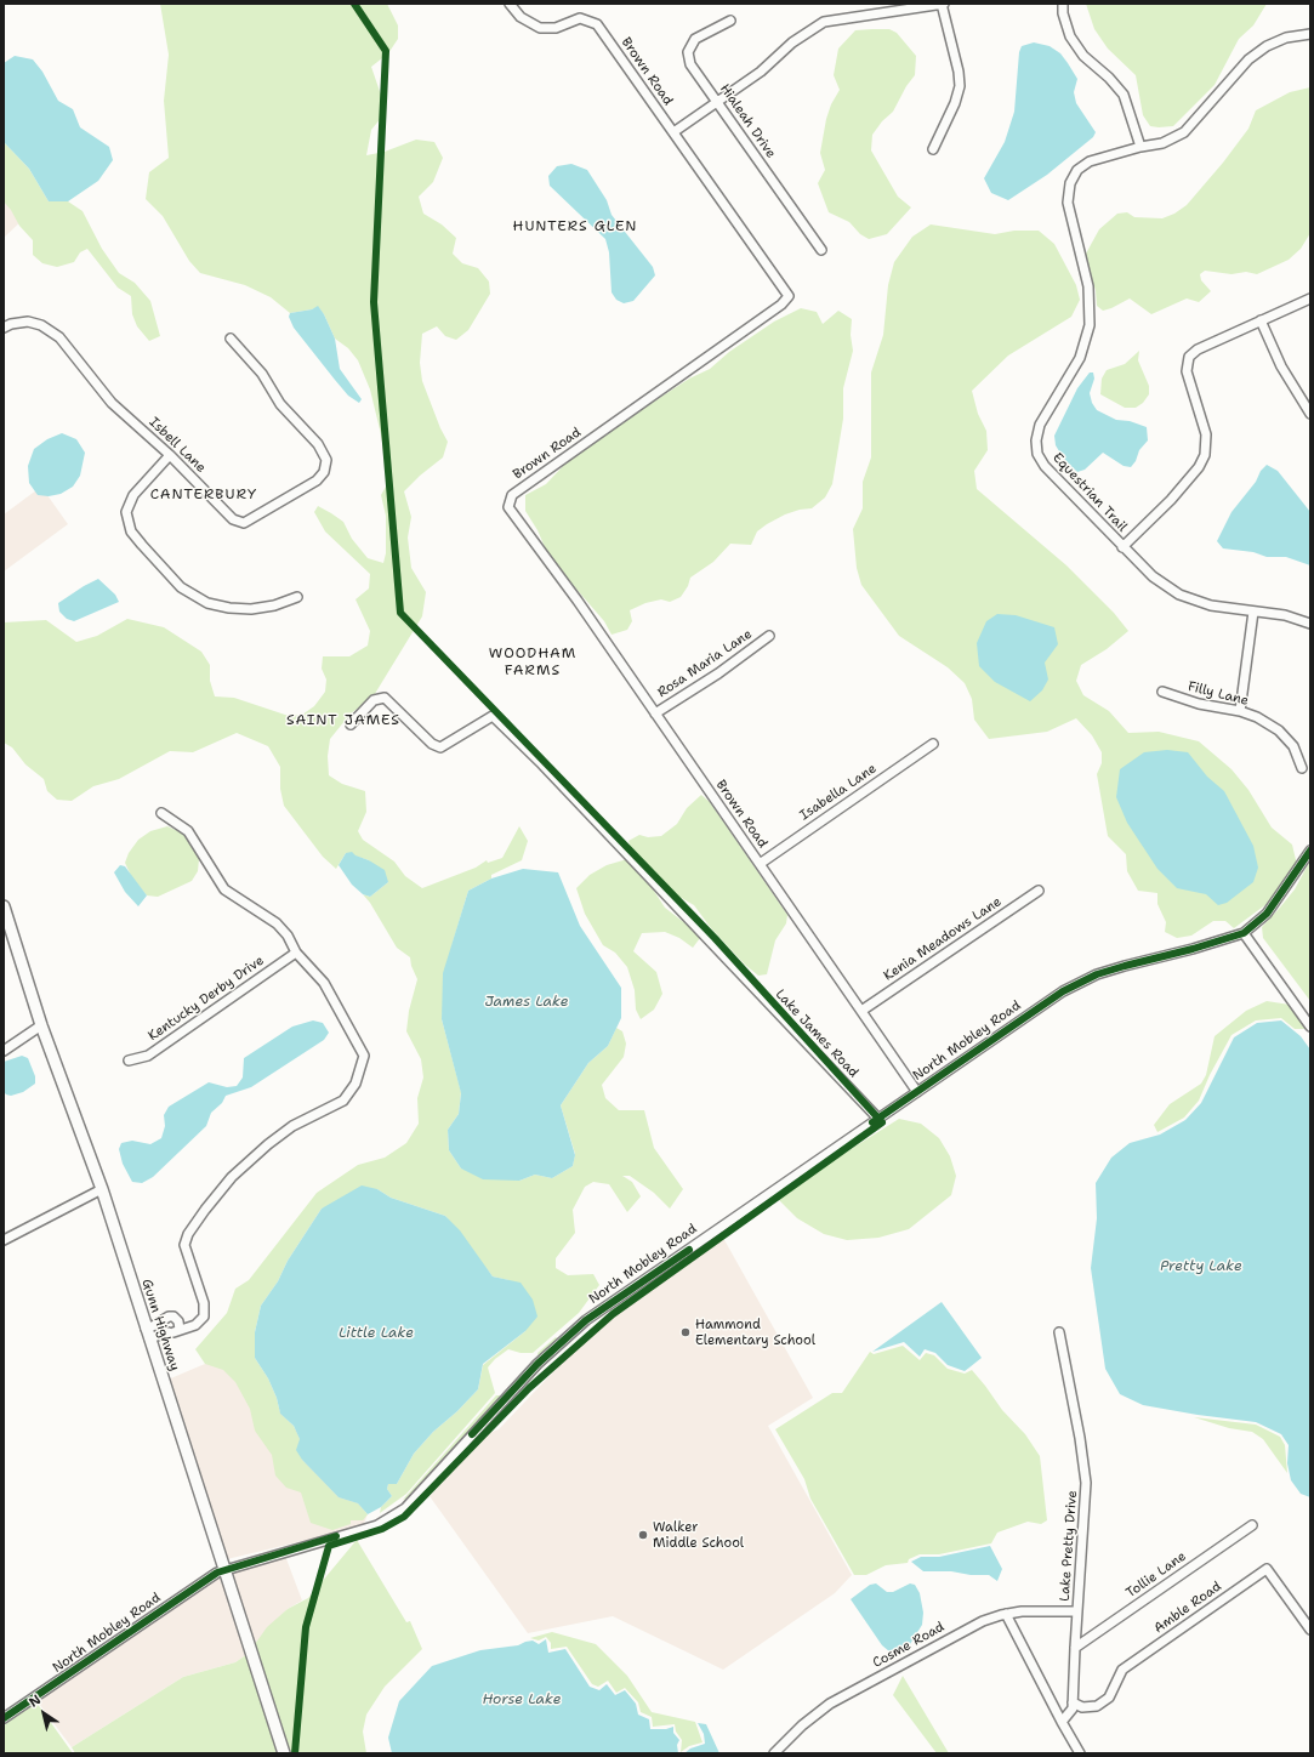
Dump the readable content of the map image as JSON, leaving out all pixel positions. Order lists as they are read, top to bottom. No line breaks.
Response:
{"streets":{"main road":["Gunn Highway"],"street":["Brown Road","Hialeah Drive","Isbell Lane","Equestrian Trail","Rosa Maria Lane","Filly Lane","Isabella Lane","Kenia Meadows Lane","Kentucky Derby Drive","Lake James Road","North Mobley Road","Lake Pretty Drive","Tollie Lane","Amble Road","Cosme Road"]},"crossings":[["Brown Road","Rosa Maria Lane"],["Brown Road","Isabella Lane"],["Brown Road","Kenia Meadows Lane"],["Brown Road","North Mobley Road"],["Lake James Road","North Mobley Road"],["North Mobley Road","Gunn Highway"],["Lake Pretty Drive","Tollie Lane"],["Lake Pretty Drive","Amble Road"],["Lake Pretty Drive","Cosme Road"]],"districts":["HUNTERS GLEN","CANTERBURY","WOODHAM FARMS","SAINT JAMES"],"water":["James Lake","Pretty Lake","Little Lake","Horse Lake"],"places":["Hammond Elementary School","Walker Middle School"],"north":"top left"}
